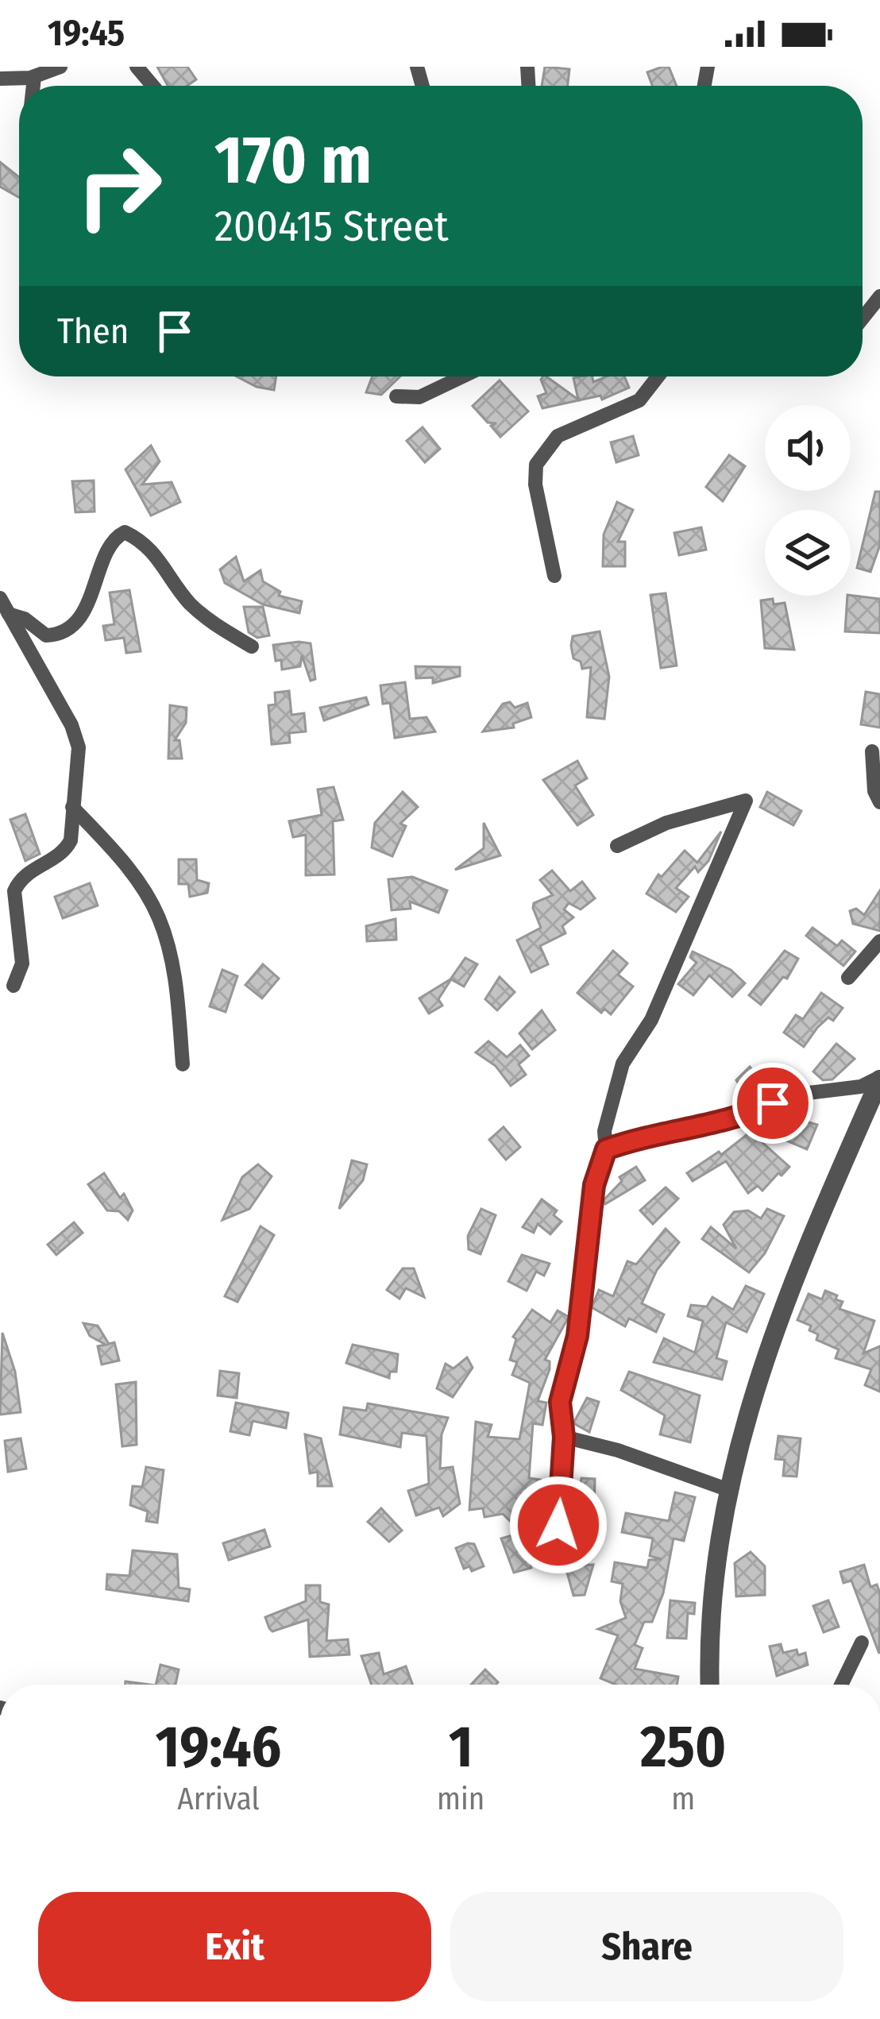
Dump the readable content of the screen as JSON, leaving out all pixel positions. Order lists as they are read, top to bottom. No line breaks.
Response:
{"page":{"status":"19:45","turn":["170 m","200415 Street"],"then":"Then","eta":["19:46","Arrival","1","min","250","m"],"buttons":["Exit","Share"]}}
